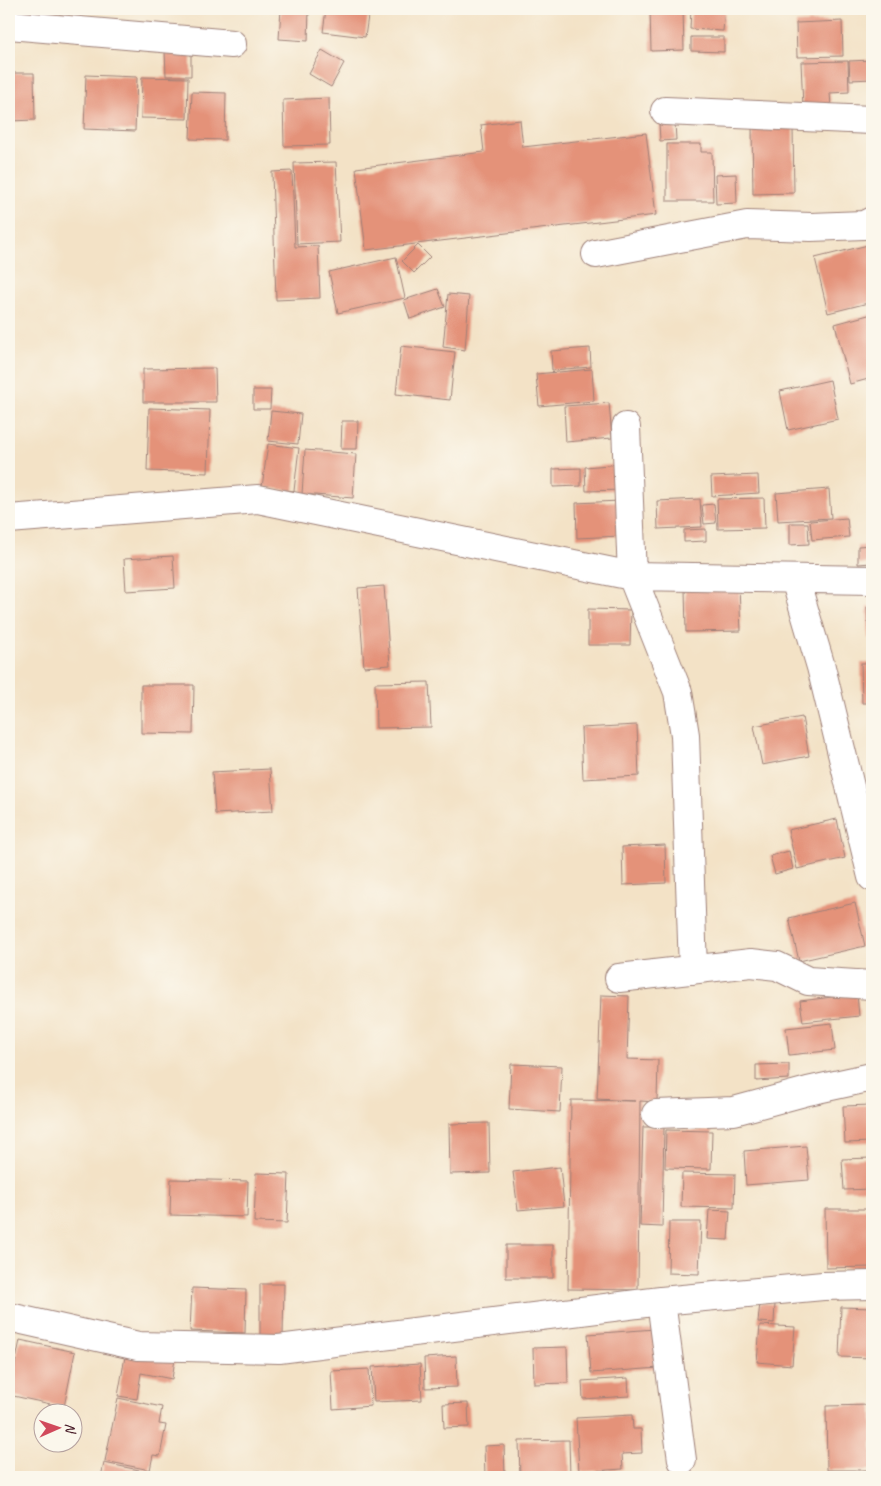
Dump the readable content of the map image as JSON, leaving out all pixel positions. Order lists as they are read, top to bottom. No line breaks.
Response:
{"north":"right"}
